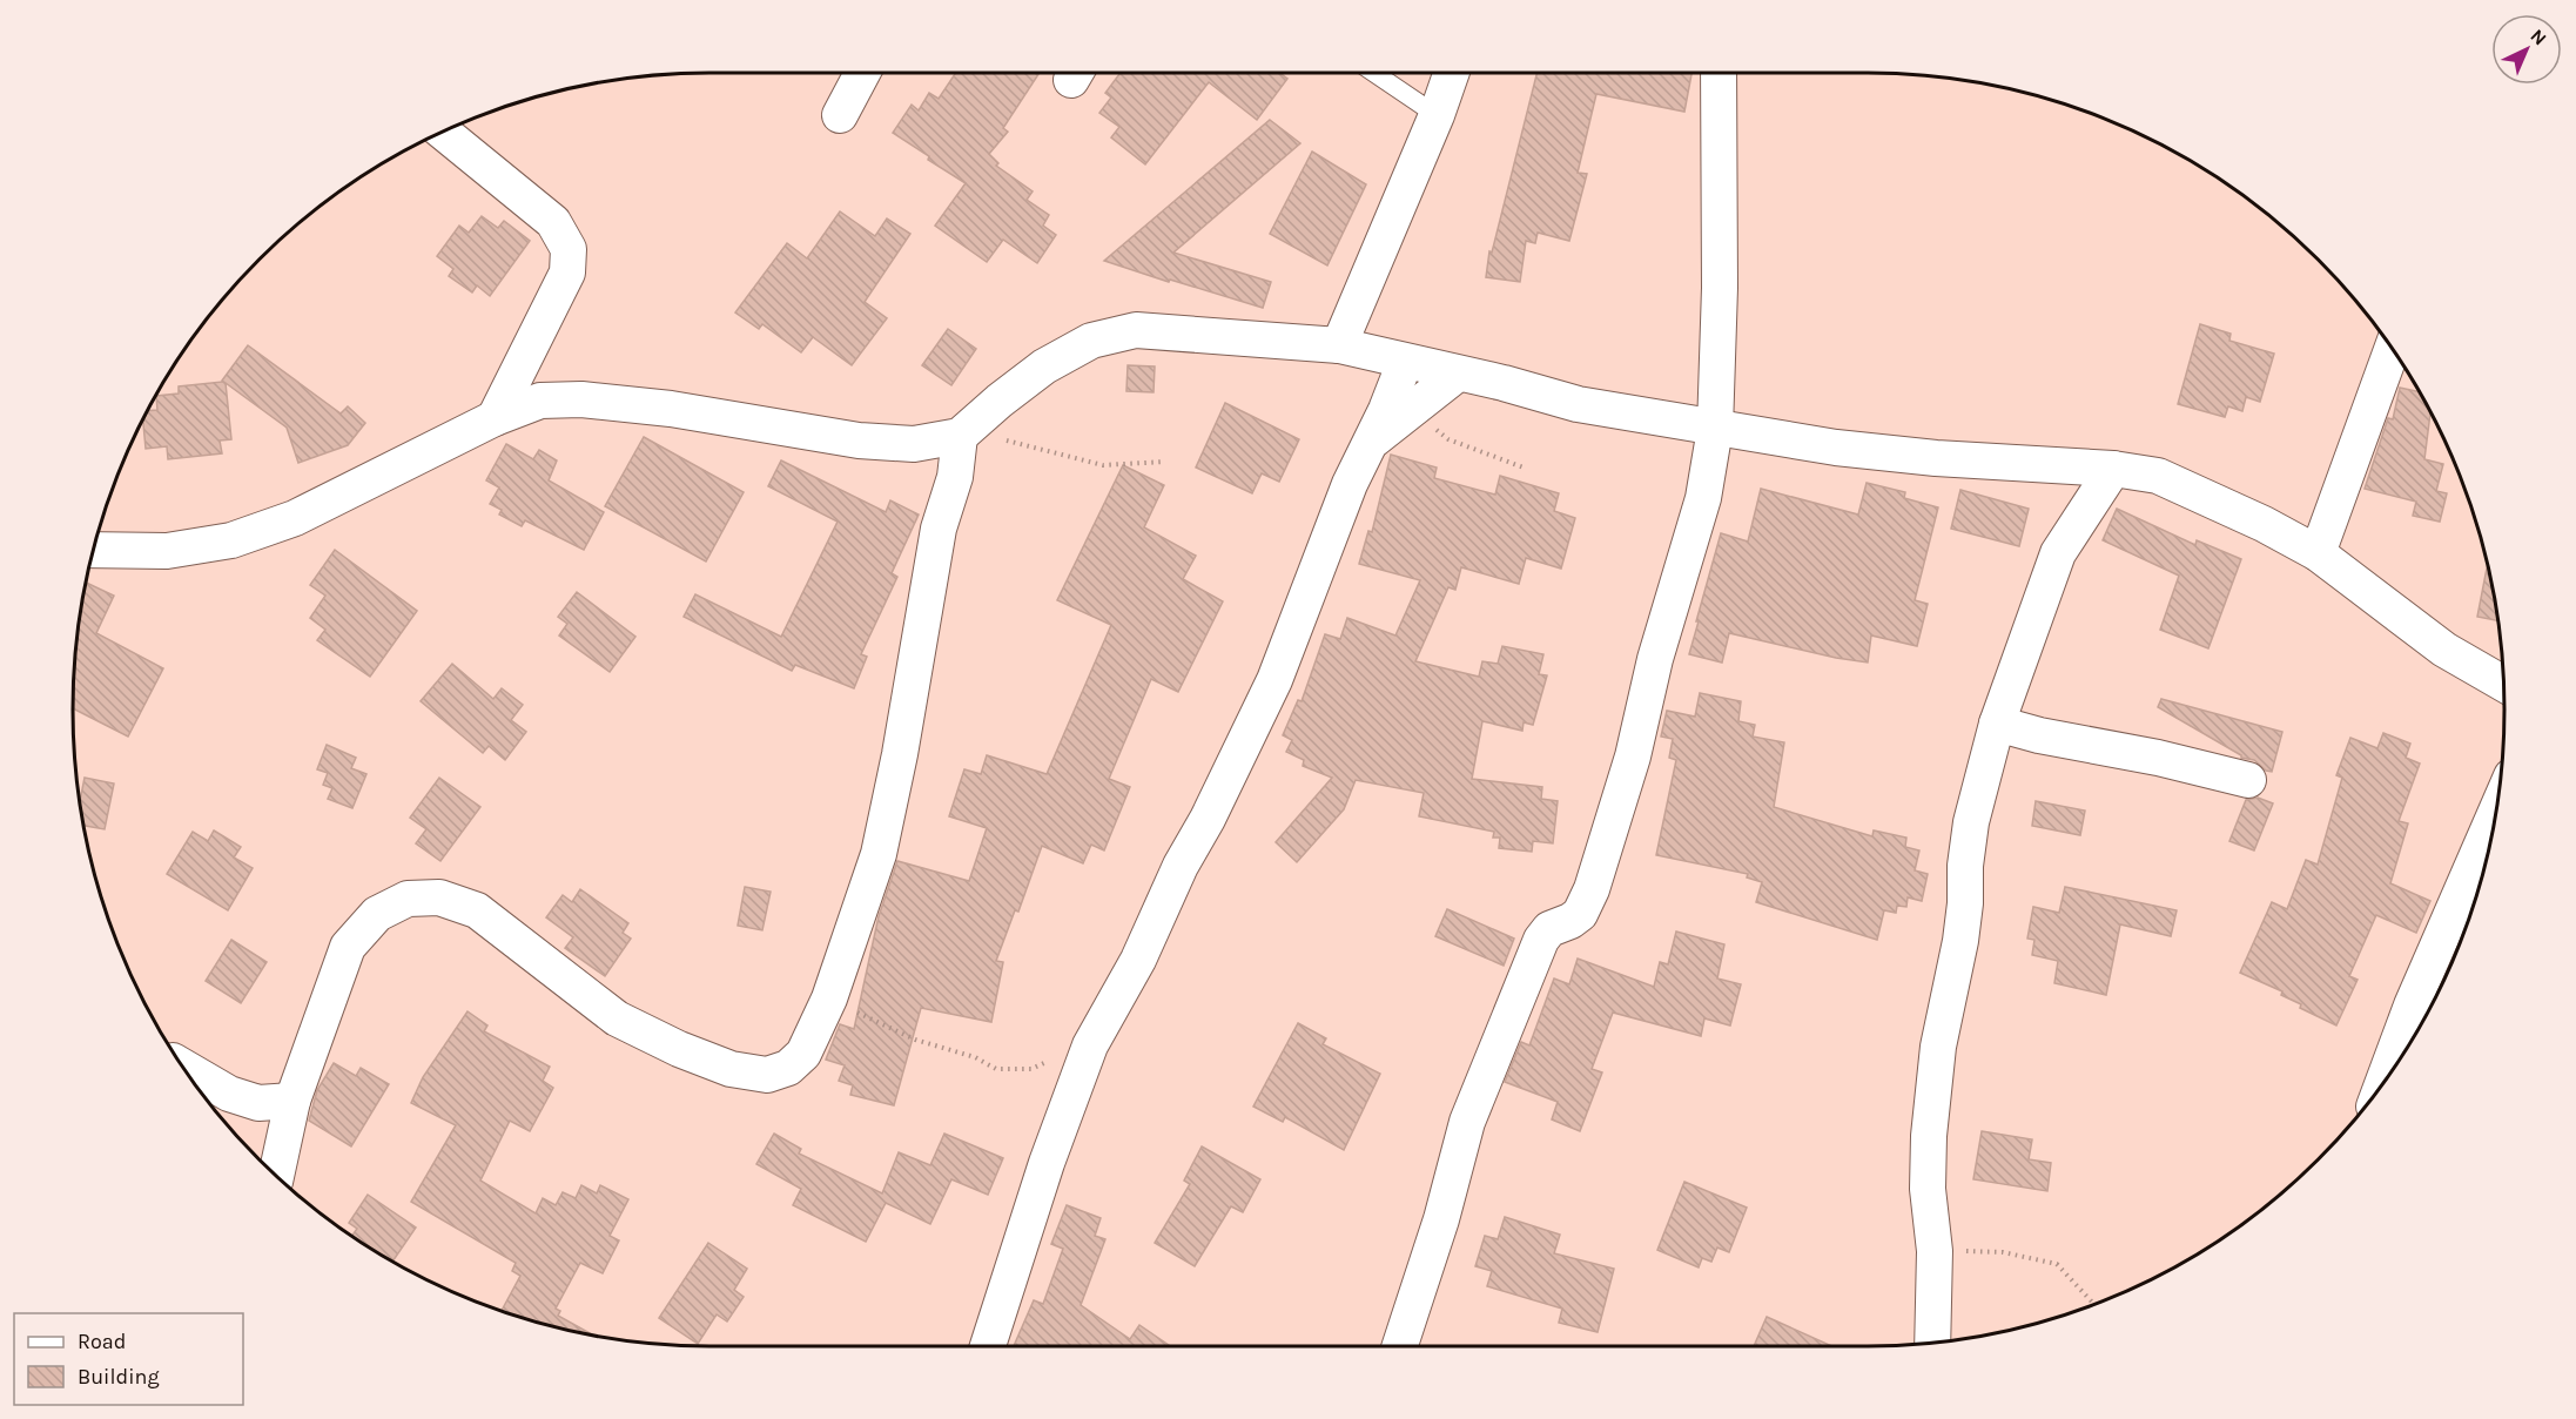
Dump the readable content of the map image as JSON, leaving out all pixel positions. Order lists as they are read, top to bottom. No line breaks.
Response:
{"legend":["Road","Building"],"north":"top right"}
